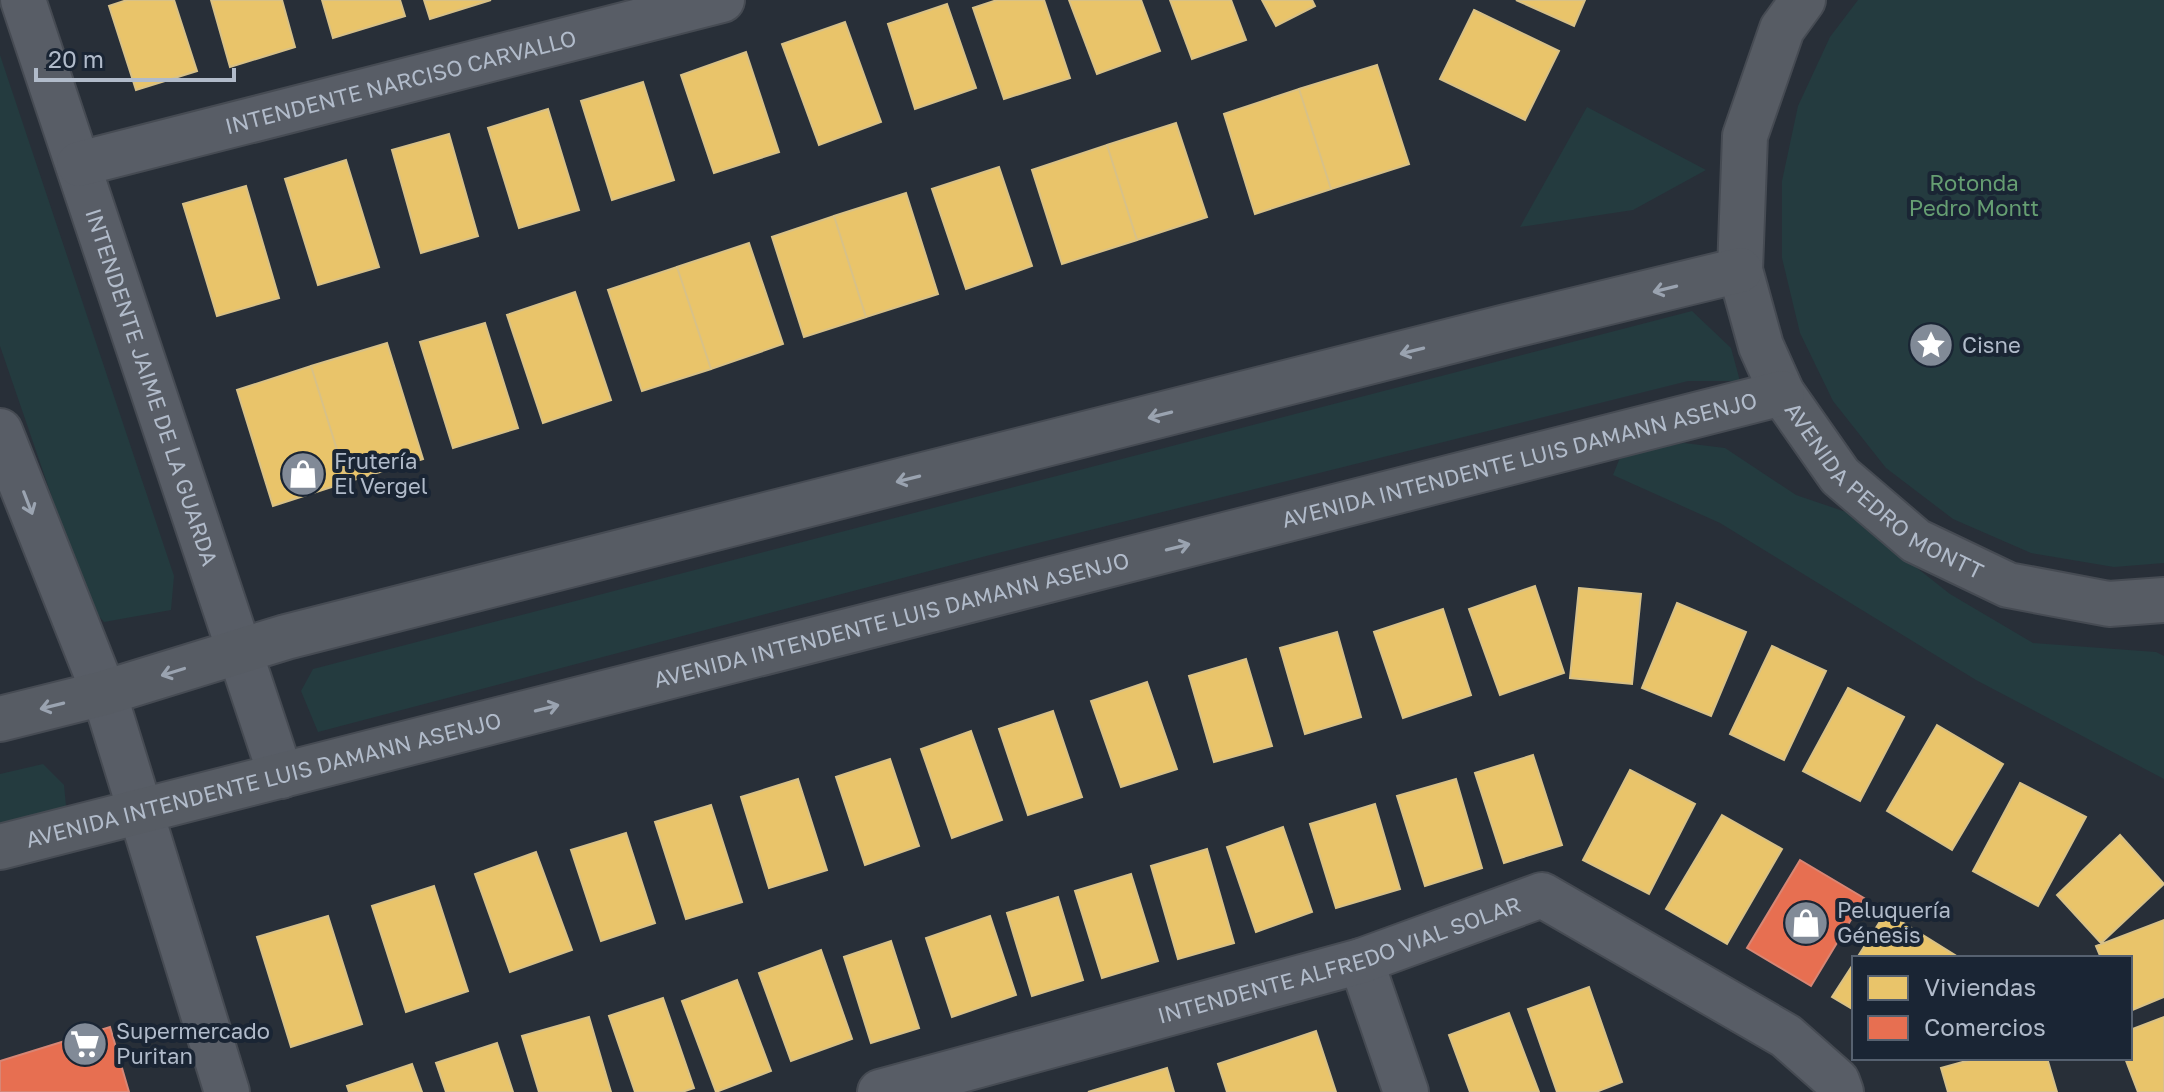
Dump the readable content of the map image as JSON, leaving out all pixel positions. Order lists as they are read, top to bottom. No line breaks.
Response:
{"streets":{"main road":["AVENIDA INTENDENTE LUIS DAMANN ASENJO","AVENIDA PEDRO MONTT"],"street":["INTENDENTE NARCISO CARVALLO","INTENDENTE JAIME DE LA GUARDA","INTENDENTE ALFREDO VIAL SOLAR"]},"crossings":[["INTENDENTE NARCISO CARVALLO","INTENDENTE JAIME DE LA GUARDA"],["INTENDENTE JAIME DE LA GUARDA","AVENIDA INTENDENTE LUIS DAMANN ASENJO"],["AVENIDA INTENDENTE LUIS DAMANN ASENJO","AVENIDA PEDRO MONTT"]],"parks":["Rotonda Pedro Montt"],"places":{"place":["Cisne"],"shop":["Frutería El Vergel","Peluquería Génesis"],"supermarket":["Supermercado Puritan"]},"legend":["Viviendas","Comercios"],"scale_bar":"20 m"}
